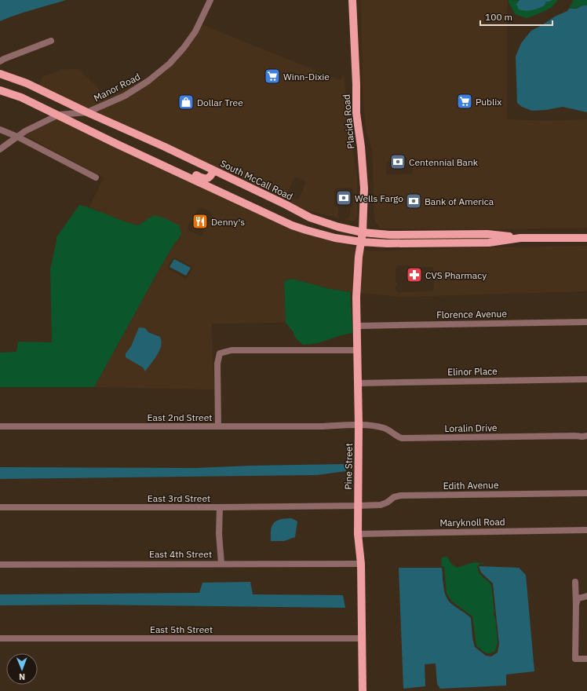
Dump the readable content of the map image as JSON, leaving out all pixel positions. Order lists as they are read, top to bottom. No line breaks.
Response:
{"streets":{"main road":["Placida Road","South McCall Road","Pine Street"],"street":["Manor Road","Florence Avenue","Elinor Place","East 2nd Street","Loralin Drive","Edith Avenue","East 3rd Street","Maryknoll Road","East 4th Street","East 5th Street"]},"crossings":[["Manor Road","South McCall Road"],["Placida Road","South McCall Road"],["Placida Road","Pine Street"],["South McCall Road","Pine Street"],["Florence Avenue","Pine Street"],["Elinor Place","Pine Street"],["East 2nd Street","Loralin Drive"],["East 2nd Street","Pine Street"],["Loralin Drive","Pine Street"],["Pine Street","Edith Avenue"],["Pine Street","East 3rd Street"],["Pine Street","Maryknoll Road"],["Pine Street","East 4th Street"],["Pine Street","East 5th Street"],["Edith Avenue","East 3rd Street"]],"places":{"supermarket":["Winn-Dixie","Publix"],"shop":["Dollar Tree"],"bank":["Centennial Bank","Wells Fargo","Bank of America"],"restaurant":["Denny's"],"pharmacy":["CVS Pharmacy"]},"scale_bar":"100 m","north":"bottom"}
